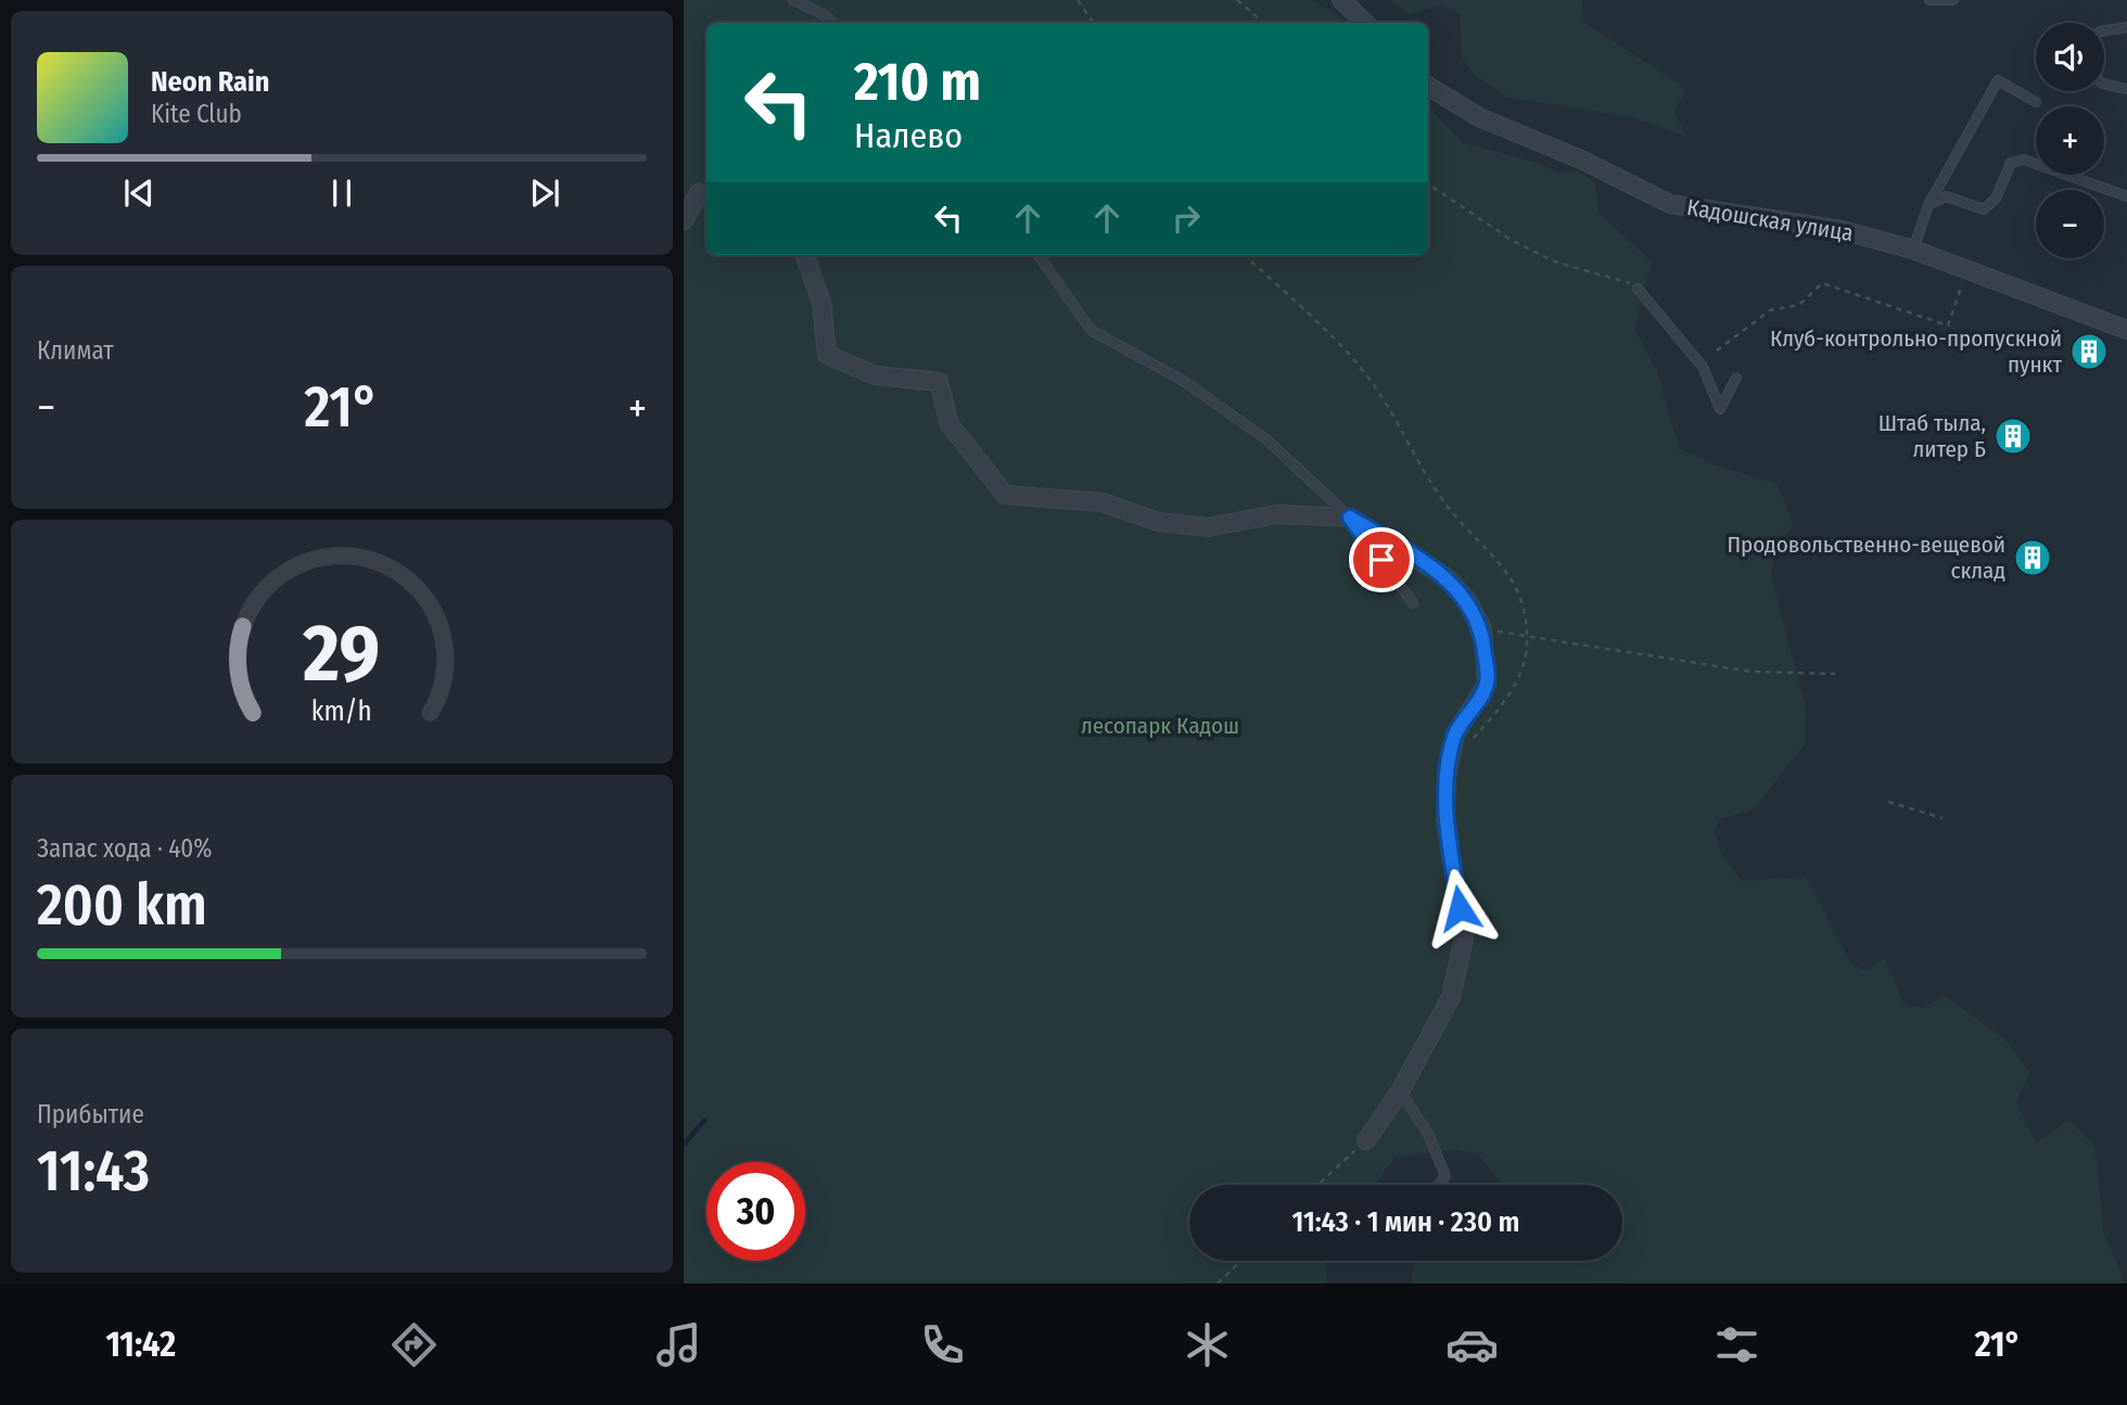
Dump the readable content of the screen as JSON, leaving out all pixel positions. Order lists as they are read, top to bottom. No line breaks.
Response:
{"streets":{"street":["Кадошская улица"]},"parks":["лесопарк Кадош"],"places":{"building":["Клуб-контрольно-пропускной пункт","Штаб тыла, литер Б","Продовольственно-вещевой склад"]},"page":{"map_buttons":["+","−"],"turn":["210 m","Налево"],"song":["Neon Rain","Kite Club"],"tile":["Климат",["Запас хода · 40%","200 km"],["Прибытие","11:43"]],"heat":["−","21°","+"],"limit":"30","trip":"11:43 · 1 мин · 230 m","tabs":["11:42","21°"],"gauge":["29","km/h"]}}
